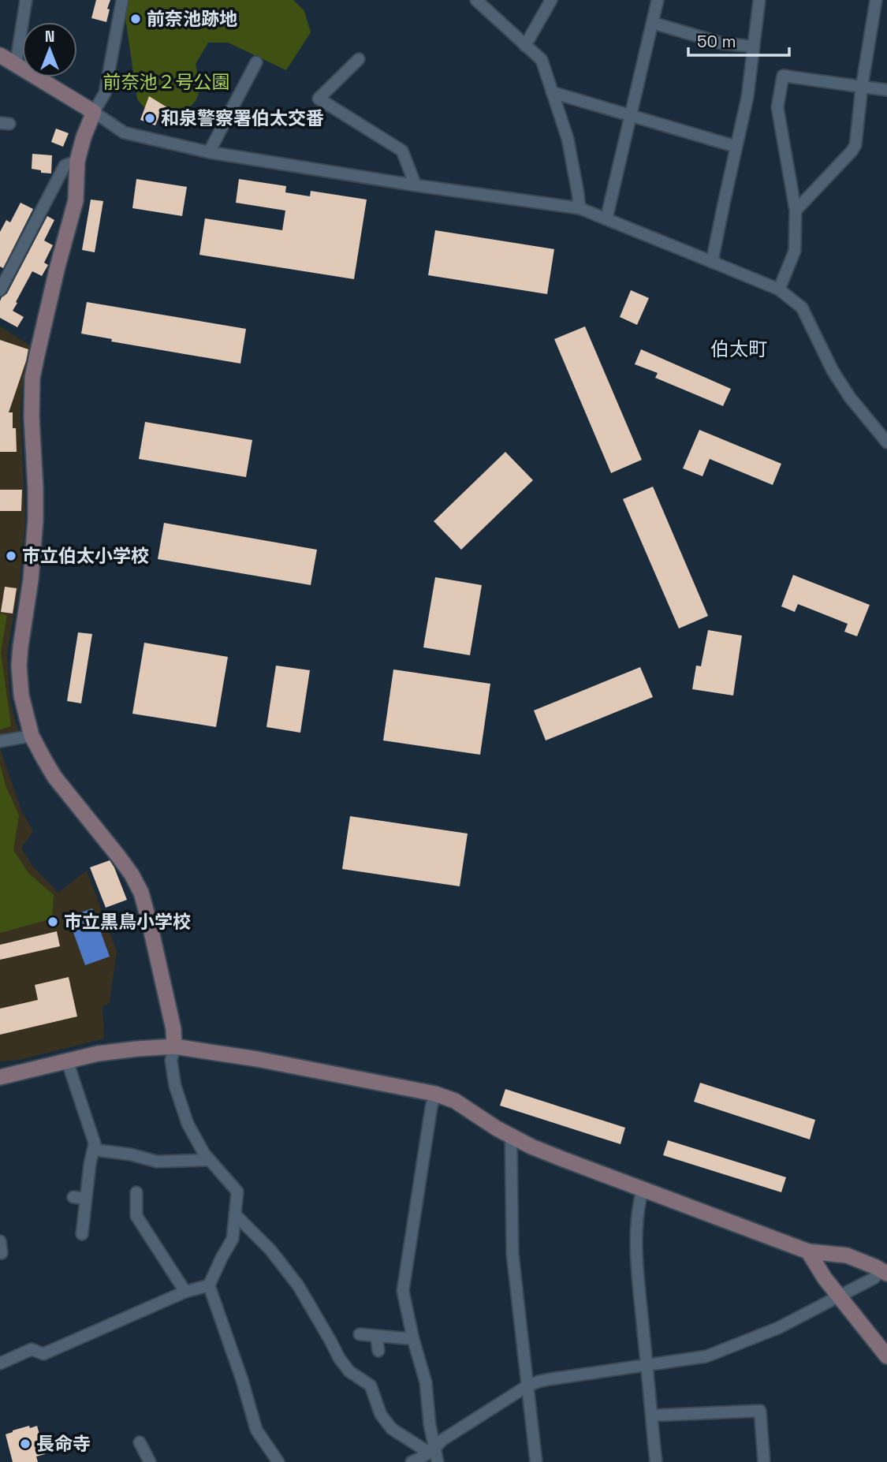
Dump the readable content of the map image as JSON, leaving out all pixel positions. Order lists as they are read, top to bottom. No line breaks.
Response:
{"districts":["伯太町"],"parks":["前奈池２号公園"],"places":["前奈池跡地","和泉警察署伯太交番","市立伯太小学校","市立黒鳥小学校","長命寺"],"scale_bar":"50 m","north":"top"}
